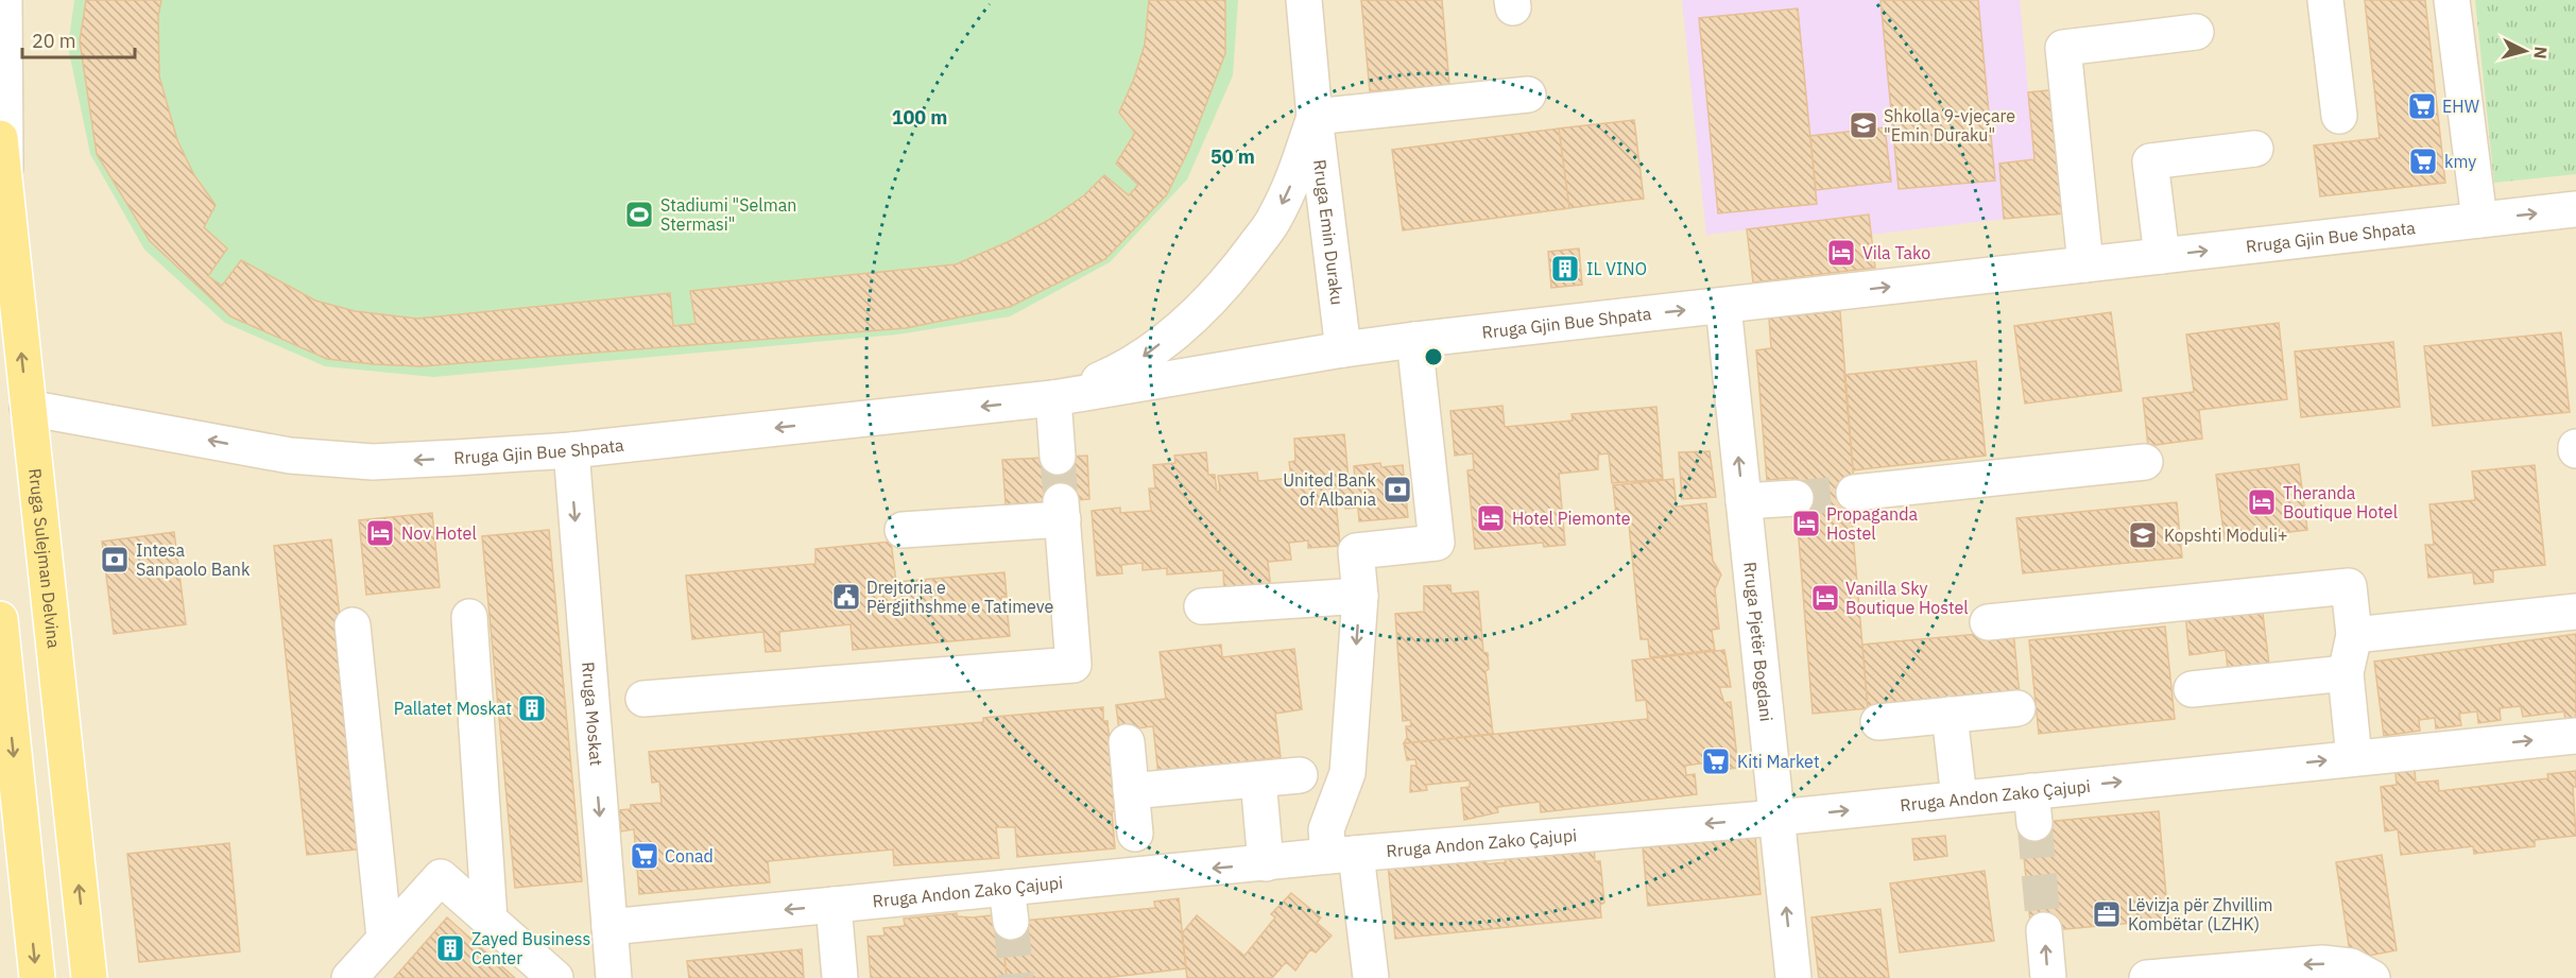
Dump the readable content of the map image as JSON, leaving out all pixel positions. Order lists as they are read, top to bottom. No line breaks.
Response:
{"streets":{"main road":["Rruga Sulejman Delvina"],"street":["Rruga Emin Duraku","Rruga Gjin Bue Shpata","Rruga Pjetër Bogdani","Rruga Moskat","Rruga Andon Zako Çajupi"]},"crossings":[["Rruga Emin Duraku","Rruga Gjin Bue Shpata"],["Rruga Gjin Bue Shpata","Rruga Sulejman Delvina"],["Rruga Gjin Bue Shpata","Rruga Pjetër Bogdani"],["Rruga Gjin Bue Shpata","Rruga Moskat"],["Rruga Pjetër Bogdani","Rruga Andon Zako Çajupi"],["Rruga Moskat","Rruga Andon Zako Çajupi"]],"one_way":["Rruga Pjetër Bogdani"],"places":{"supermarket":["EHW","kmy","Kiti Market","Conad"],"school or university":["Shkolla 9-vjeçare \"Emin Duraku\"","Kopshti Moduli+"],"sports":["Stadiumi \"Selman Stermasi\""],"hotel":["Vila Tako","Theranda Boutique Hotel","Hotel Piemonte","Propaganda Hostel","Nov Hotel","Vanilla Sky Boutique Hostel"],"building":["IL VINO","Pallatet Moskat","Zayed Business Center"],"bank":["United Bank of Albania","Intesa Sanpaolo Bank"],"public building":["Drejtoria e Përgjithshme e Tatimeve"],"office":["Lëvizja për Zhvillim Kombëtar (LZHK)"]},"scale_bar":"20 m","north":"right","rings":["100 m","50 m"]}
